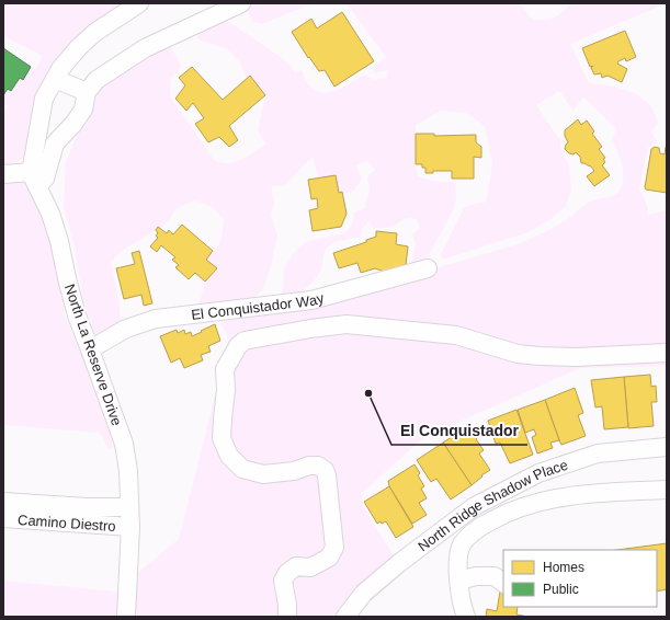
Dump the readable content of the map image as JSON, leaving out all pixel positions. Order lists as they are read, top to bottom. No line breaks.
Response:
{"streets":{"street":["El Conquistador Way","North La Reserve Drive","North Ridge Shadow Place","Camino Diestro"]},"crossings":[["El Conquistador Way","North La Reserve Drive"],["North La Reserve Drive","Camino Diestro"]],"places":["El Conquistador"],"legend":["Homes","Public"]}
